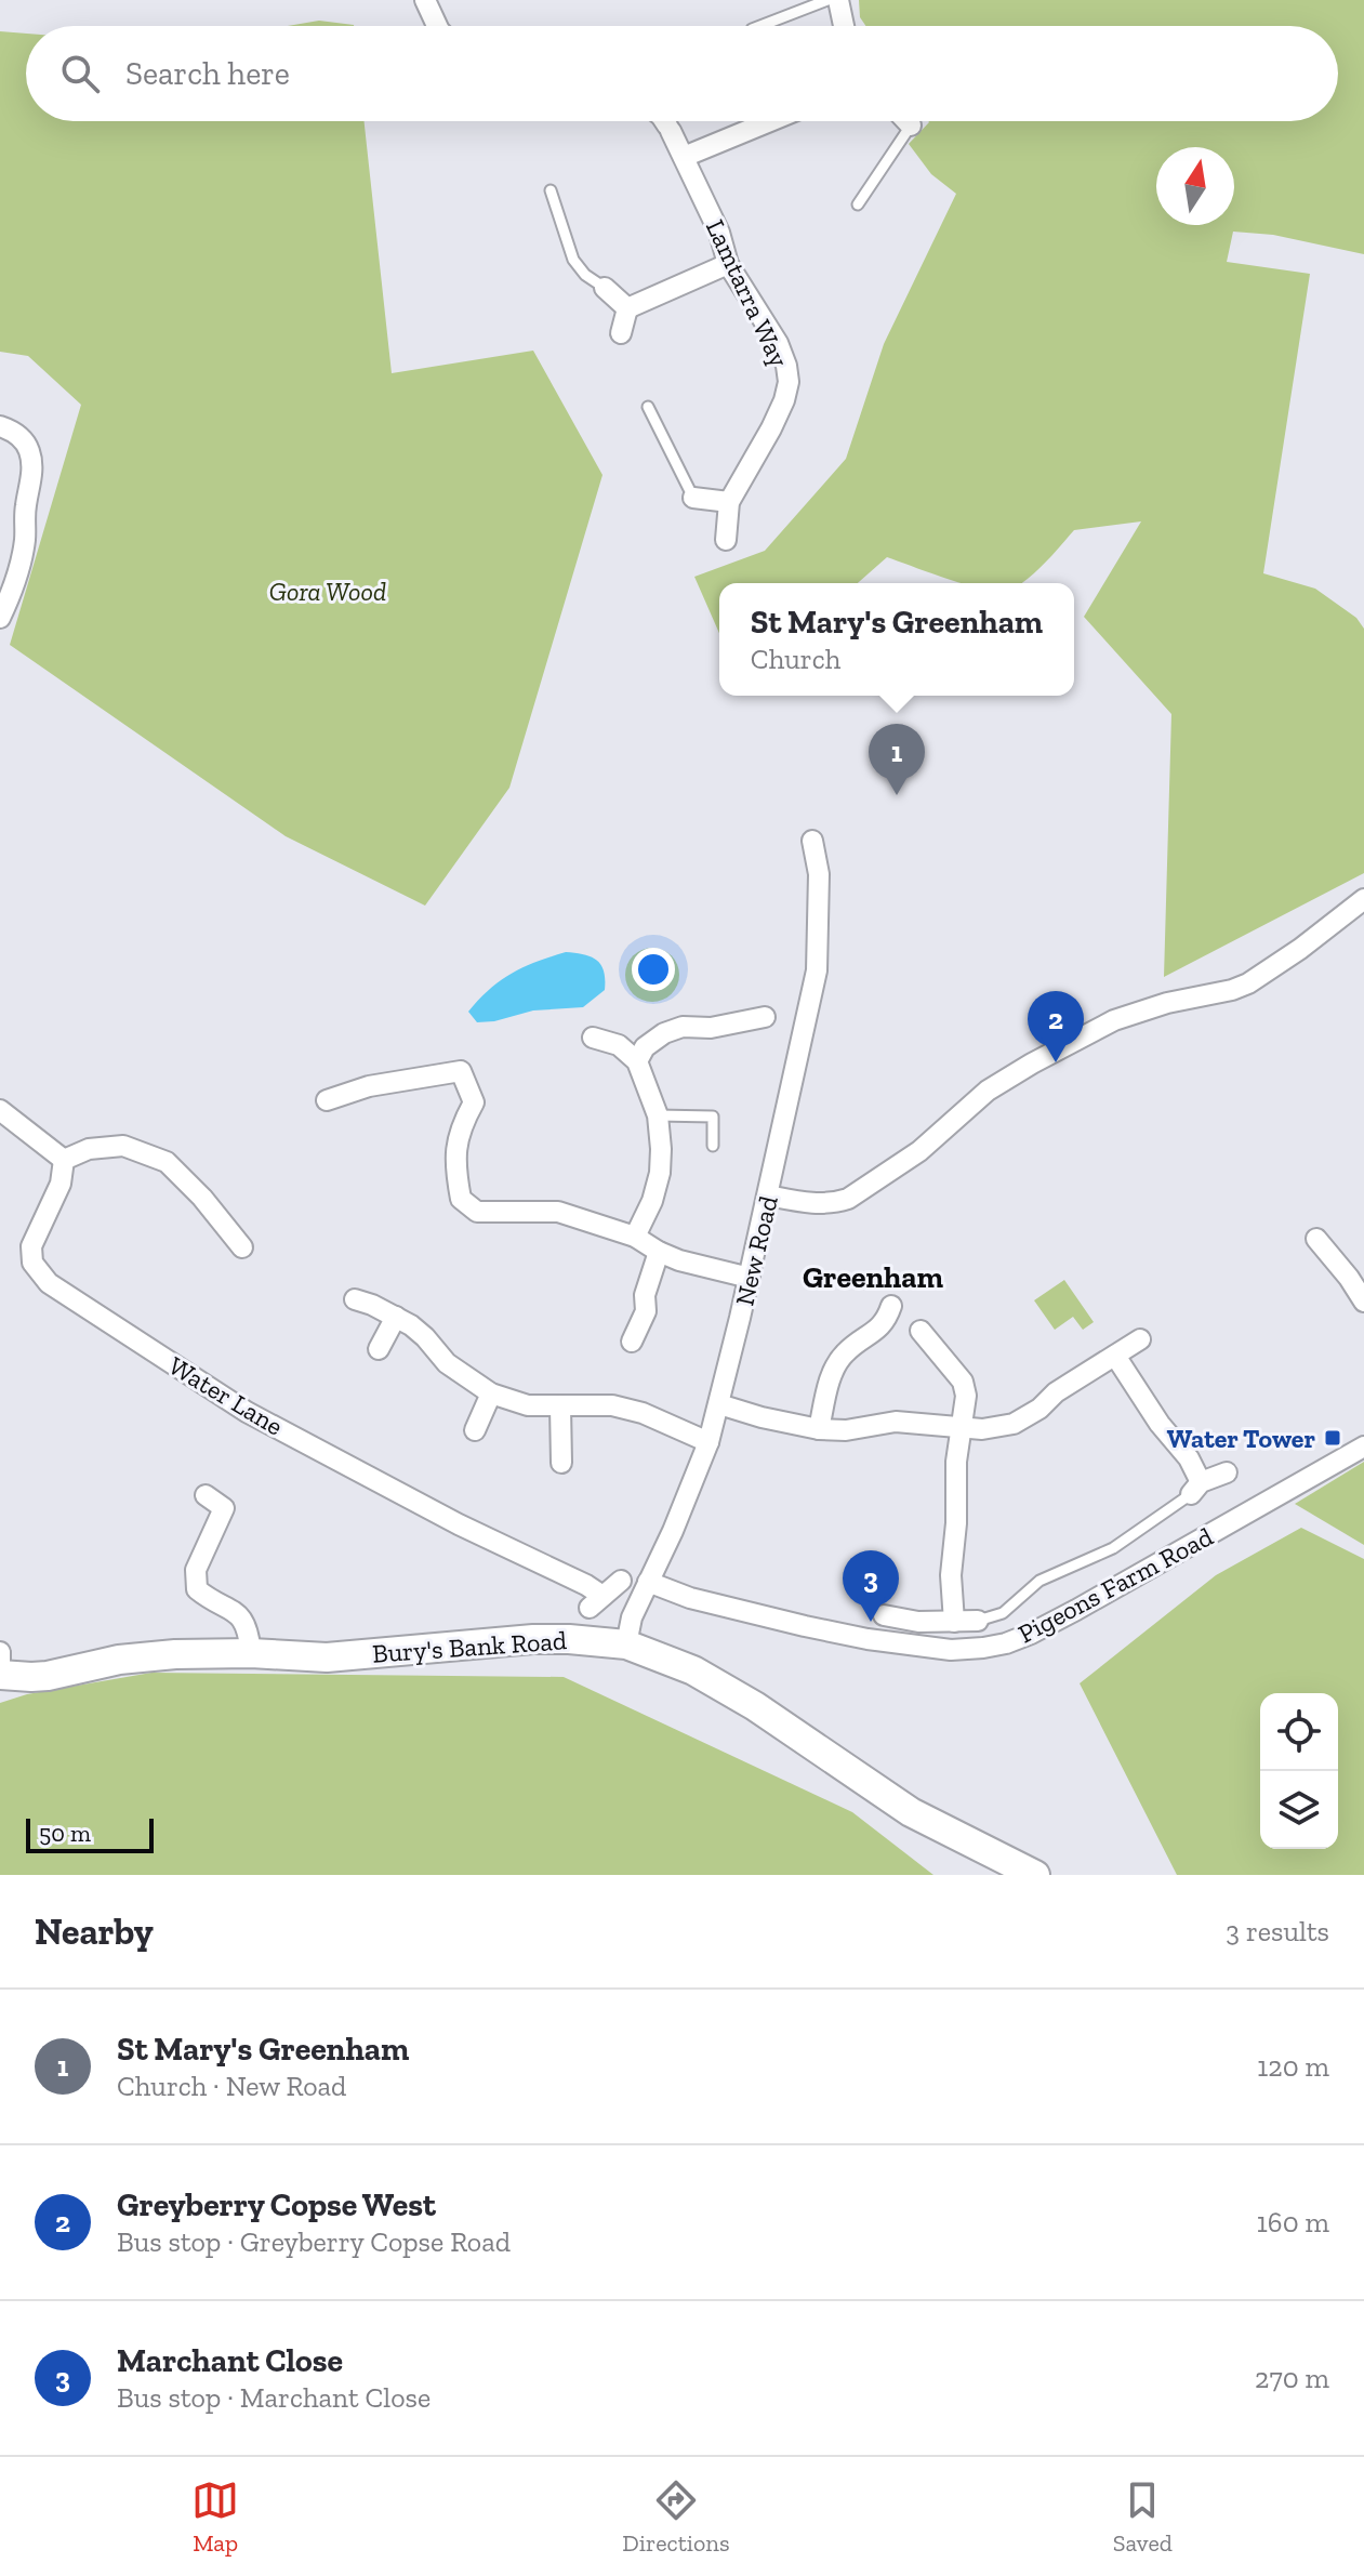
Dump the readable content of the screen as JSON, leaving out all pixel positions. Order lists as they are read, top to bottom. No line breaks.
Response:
{"streets":{"street":["Lamtarra Way","New Road","Water Lane","Pigeons Farm Road","Bury's Bank Road"]},"crossings":[["New Road","Pigeons Farm Road"],["New Road","Bury's Bank Road"]],"districts":["Greenham"],"parks":["Gora Wood"],"places":{"transit":["Water Tower"]},"scale_bar":"50 m","north":"top","page":{"search":"Search here","popup":["St Mary's Greenham","Church"],"pins":["1","2","3"],"scale":"50 m","heading":["Nearby","3 results"],"list":[{"mark":"1","name":"St Mary's Greenham","note":"Church · New Road","value":"120 m"},{"mark":"2","name":"Greyberry Copse West","note":"Bus stop · Greyberry Copse Road","value":"160 m"},{"mark":"3","name":"Marchant Close","note":"Bus stop · Marchant Close","value":"270 m"}],"nav":["Map","Directions","Saved"]}}
